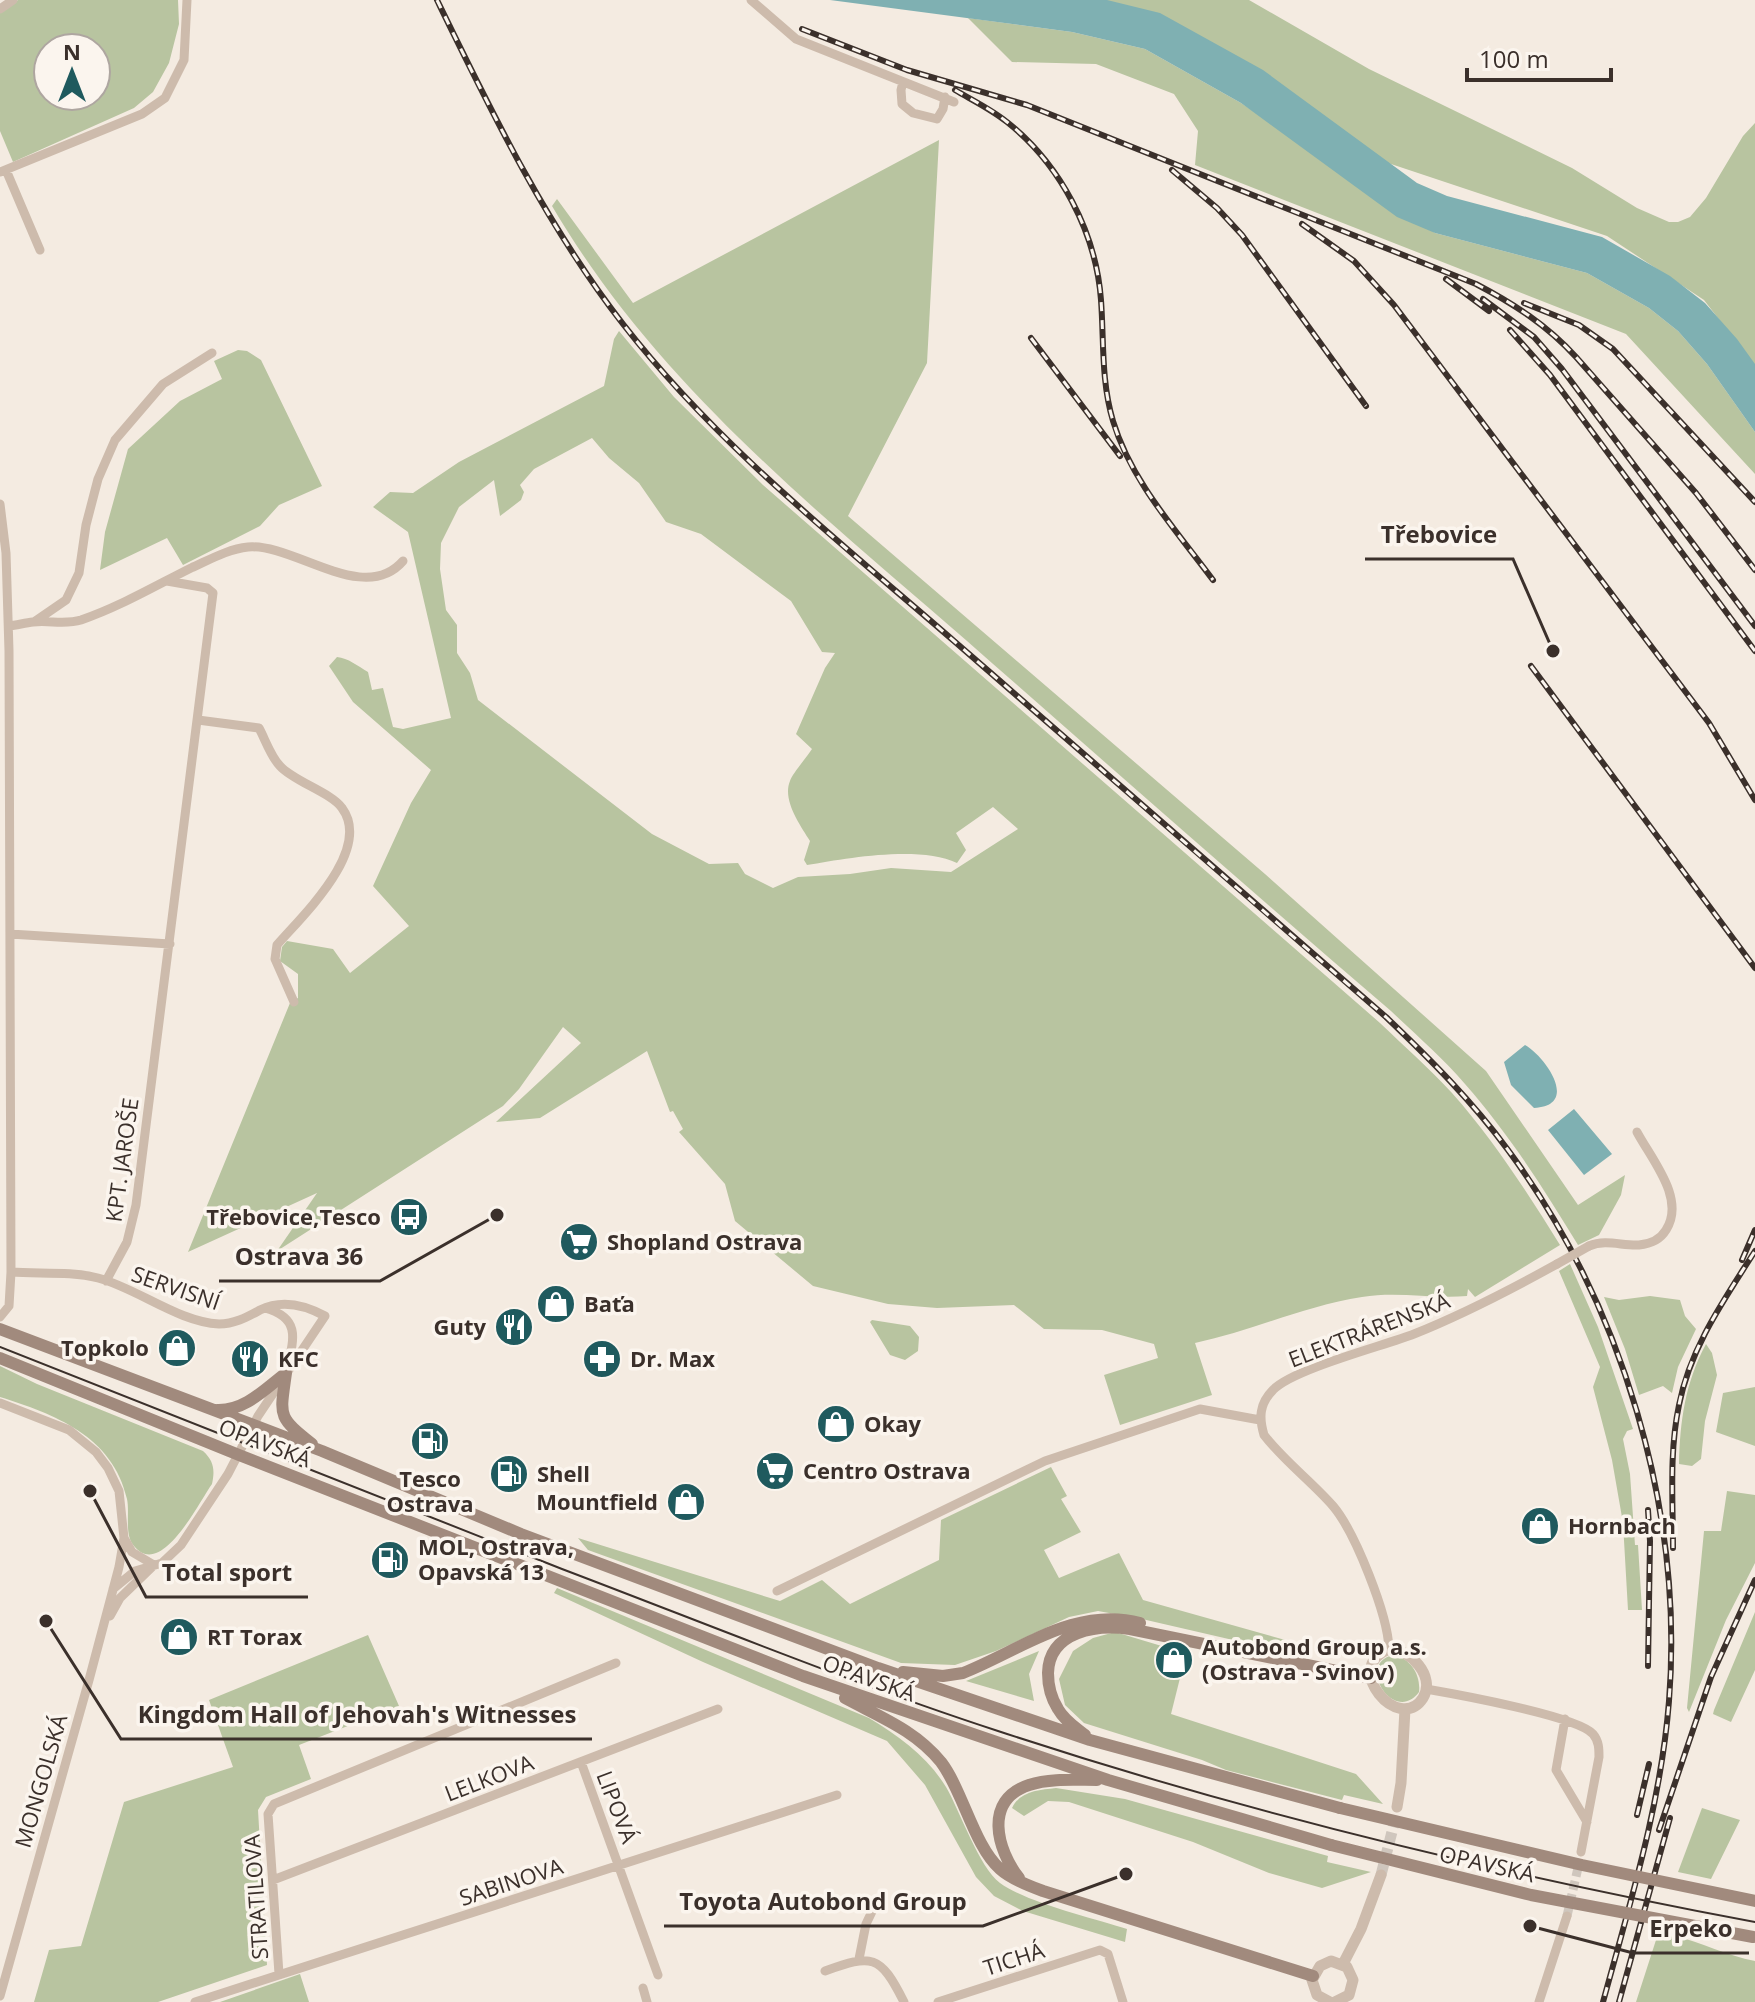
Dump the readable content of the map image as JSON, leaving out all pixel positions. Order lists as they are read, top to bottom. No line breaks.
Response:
{"streets":{"main road":["OPAVSKÁ"],"street":["KPT. JAROŠE","SERVISNÍ","ELEKTRÁRENSKÁ","LELKOVA","MONGOLSKÁ","LIPOVÁ","SABINOVA","STRATILOVA","TICHÁ"]},"crossings":[["KPT. JAROŠE","SERVISNÍ"],["LELKOVA","LIPOVÁ"],["LELKOVA","STRATILOVA"],["LIPOVÁ","SABINOVA"],["SABINOVA","STRATILOVA"]],"places":{"other":["Třebovice","Ostrava 36","Total sport","Kingdom Hall of Jehovah's Witnesses","Toyota Autobond Group","Erpeko"],"bus stop":["Třebovice,Tesco"],"supermarket":["Shopland Ostrava","Centro Ostrava"],"shop":["Baťa","Topkolo","Okay","Mountfield","Hornbach","RT Torax","Autobond Group a.s. (Ostrava - Svinov)"],"restaurant":["Guty","KFC"],"pharmacy":["Dr. Max"],"fuel station":["Tesco Ostrava","Shell","MOL, Ostrava, Opavská 13"]},"scale_bar":"100 m","north":"top"}
